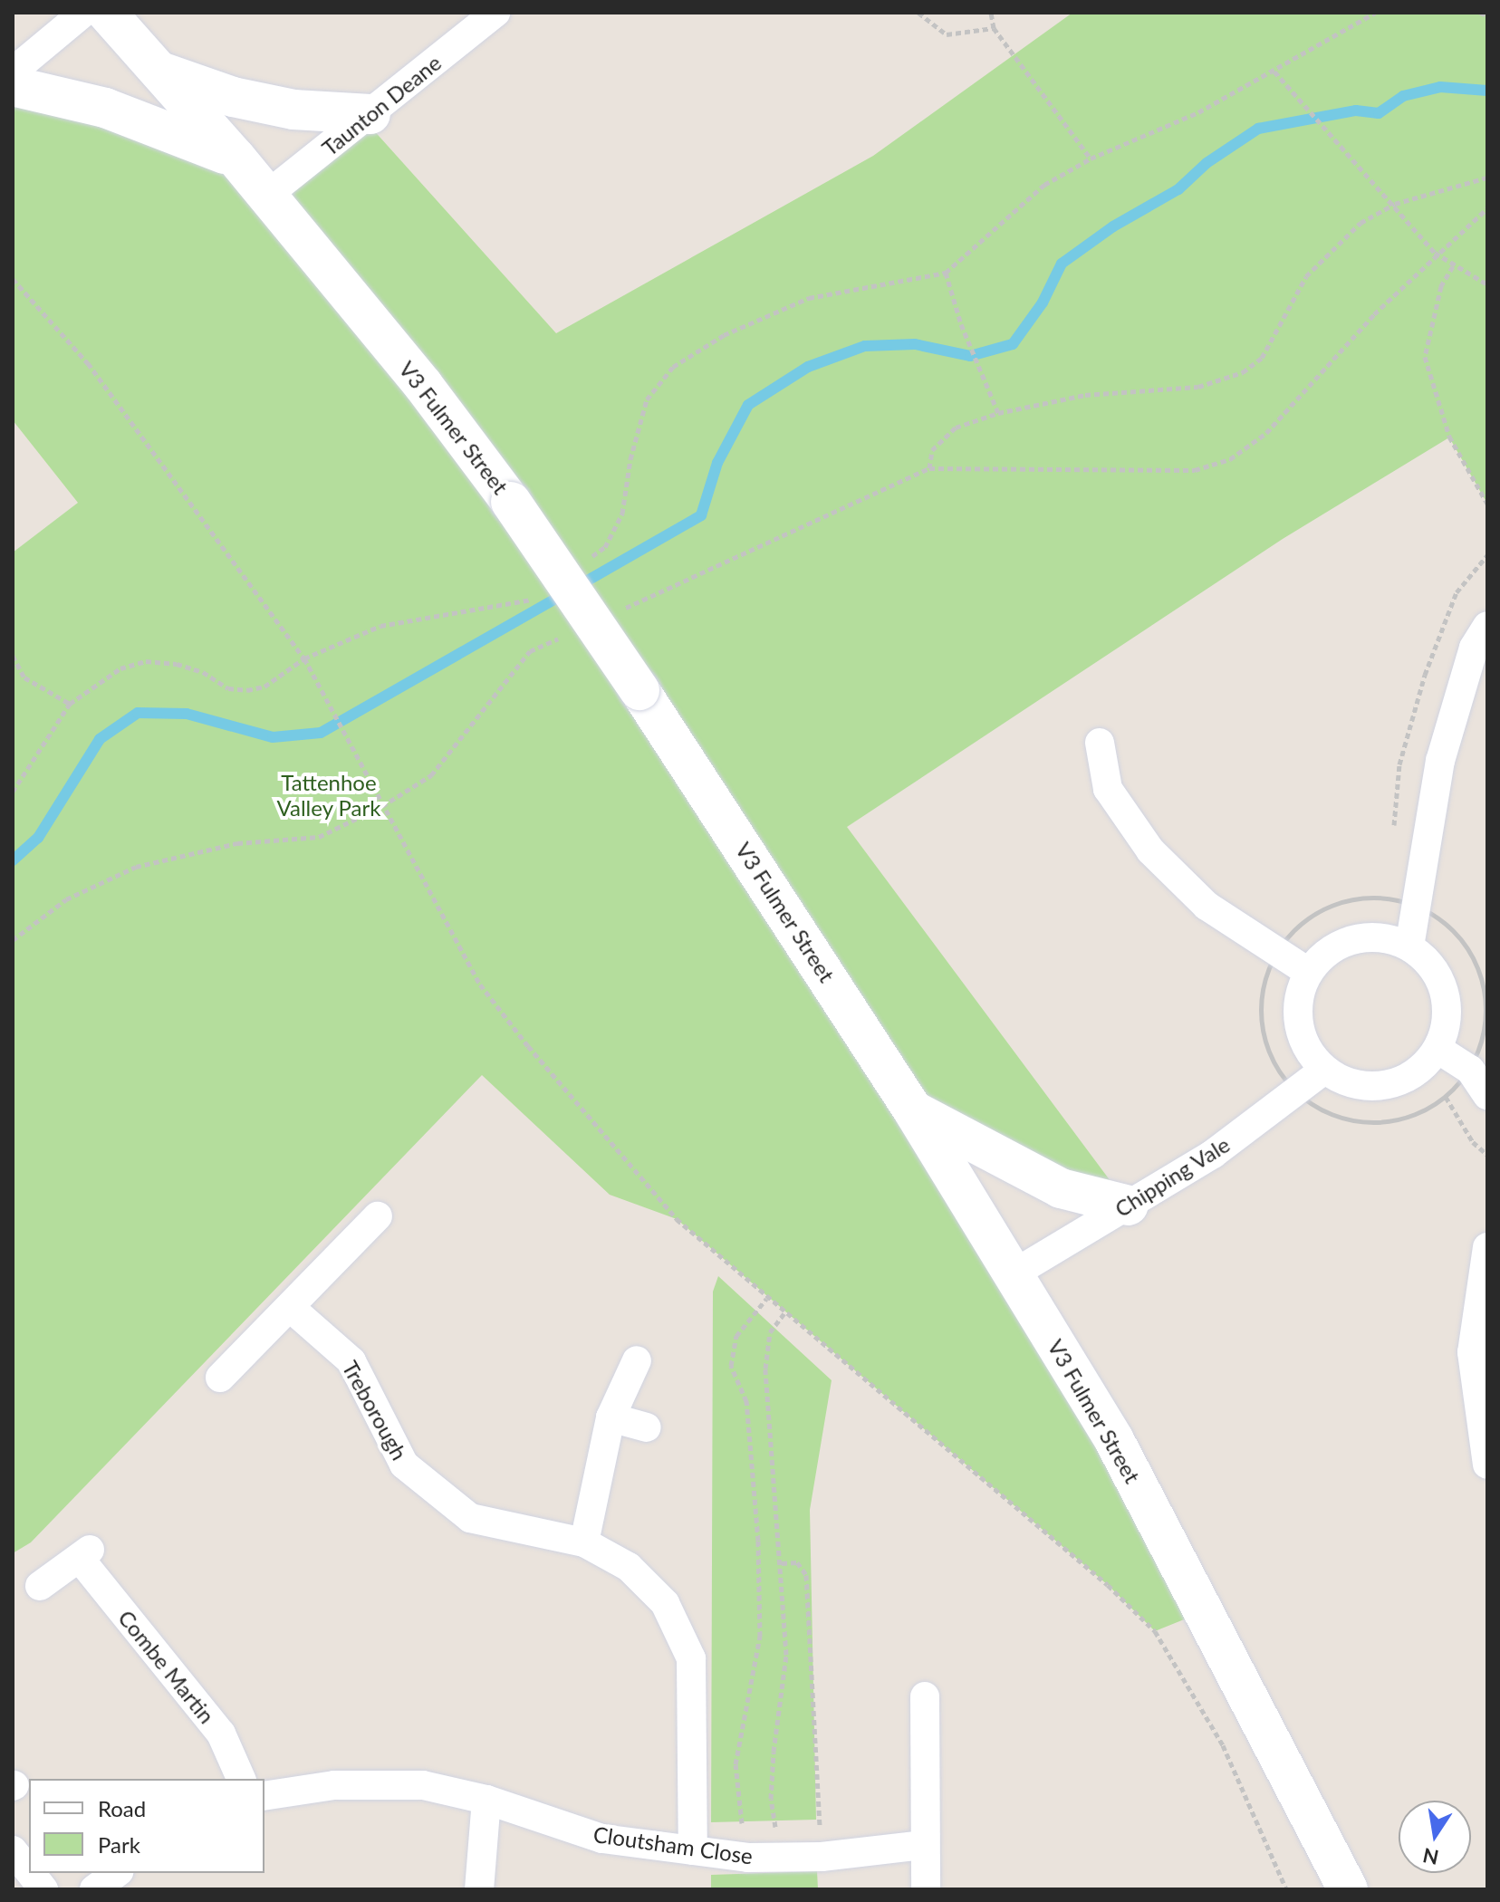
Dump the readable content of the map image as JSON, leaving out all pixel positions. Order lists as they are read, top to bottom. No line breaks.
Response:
{"streets":{"street":["Taunton Deane","V3 Fulmer Street","Chipping Vale","Treborough","Combe Martin","Cloutsham Close"]},"crossings":[["Taunton Deane","V3 Fulmer Street"],["V3 Fulmer Street","Chipping Vale"],["Treborough","Cloutsham Close"]],"parks":["Tattenhoe Valley Park"],"legend":["Road","Park"],"north":"bottom"}
